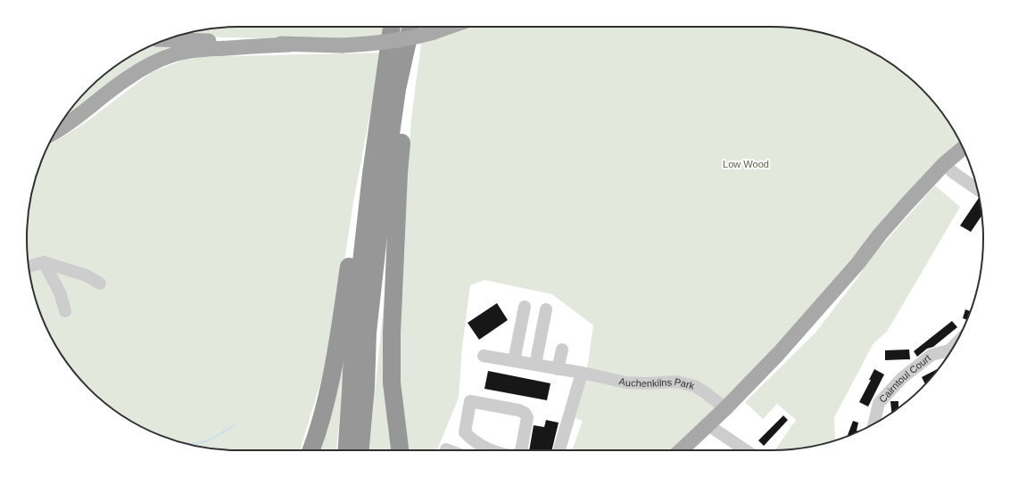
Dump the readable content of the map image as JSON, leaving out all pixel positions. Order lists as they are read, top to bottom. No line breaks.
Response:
{"streets":{"street":["Cairntoul Court","Auchenkilns Park"]},"parks":["Low Wood"]}
